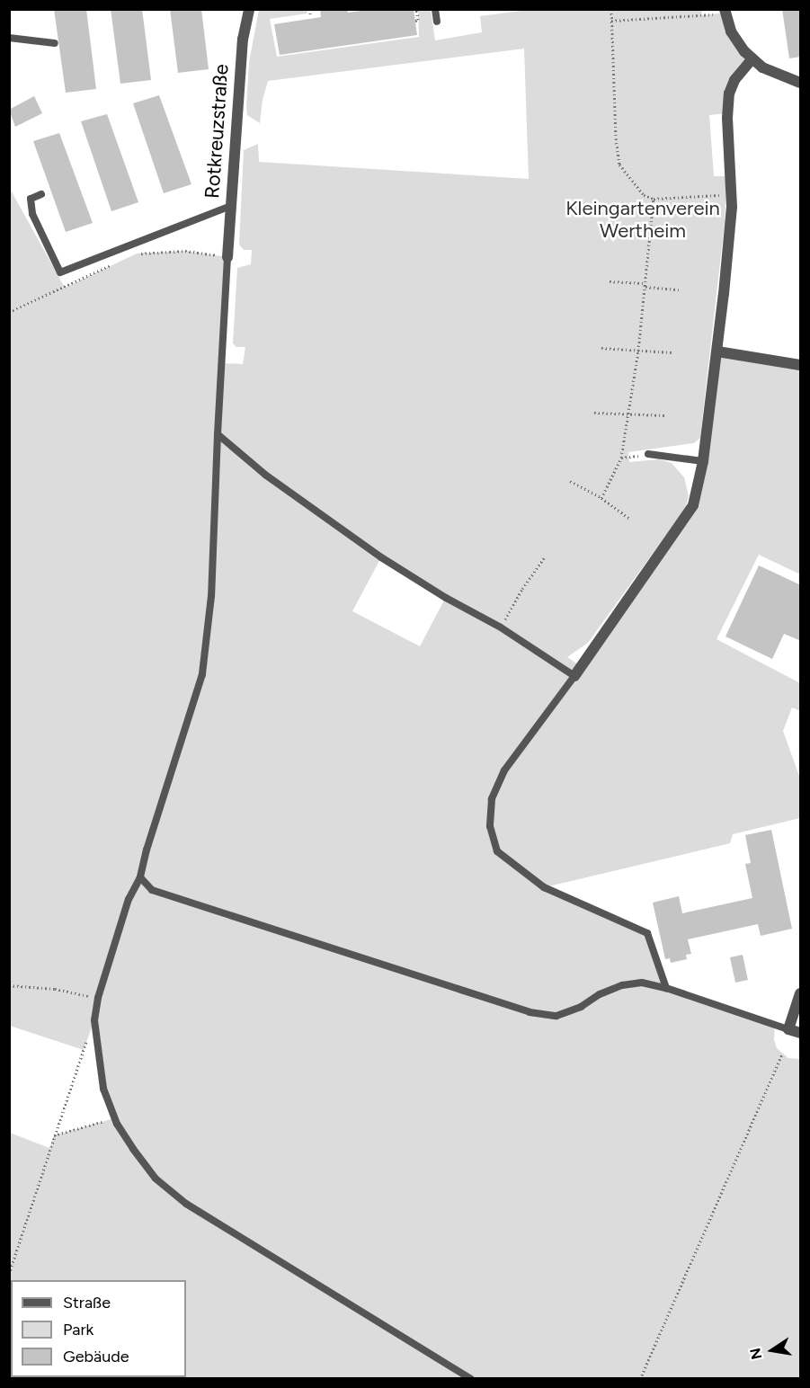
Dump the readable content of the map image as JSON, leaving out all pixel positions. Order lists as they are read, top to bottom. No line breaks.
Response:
{"streets":{"street":["Rotkreuzstraße"]},"parks":["Kleingartenverein Wertheim"],"legend":["Straße","Park","Gebäude"],"north":"left"}
